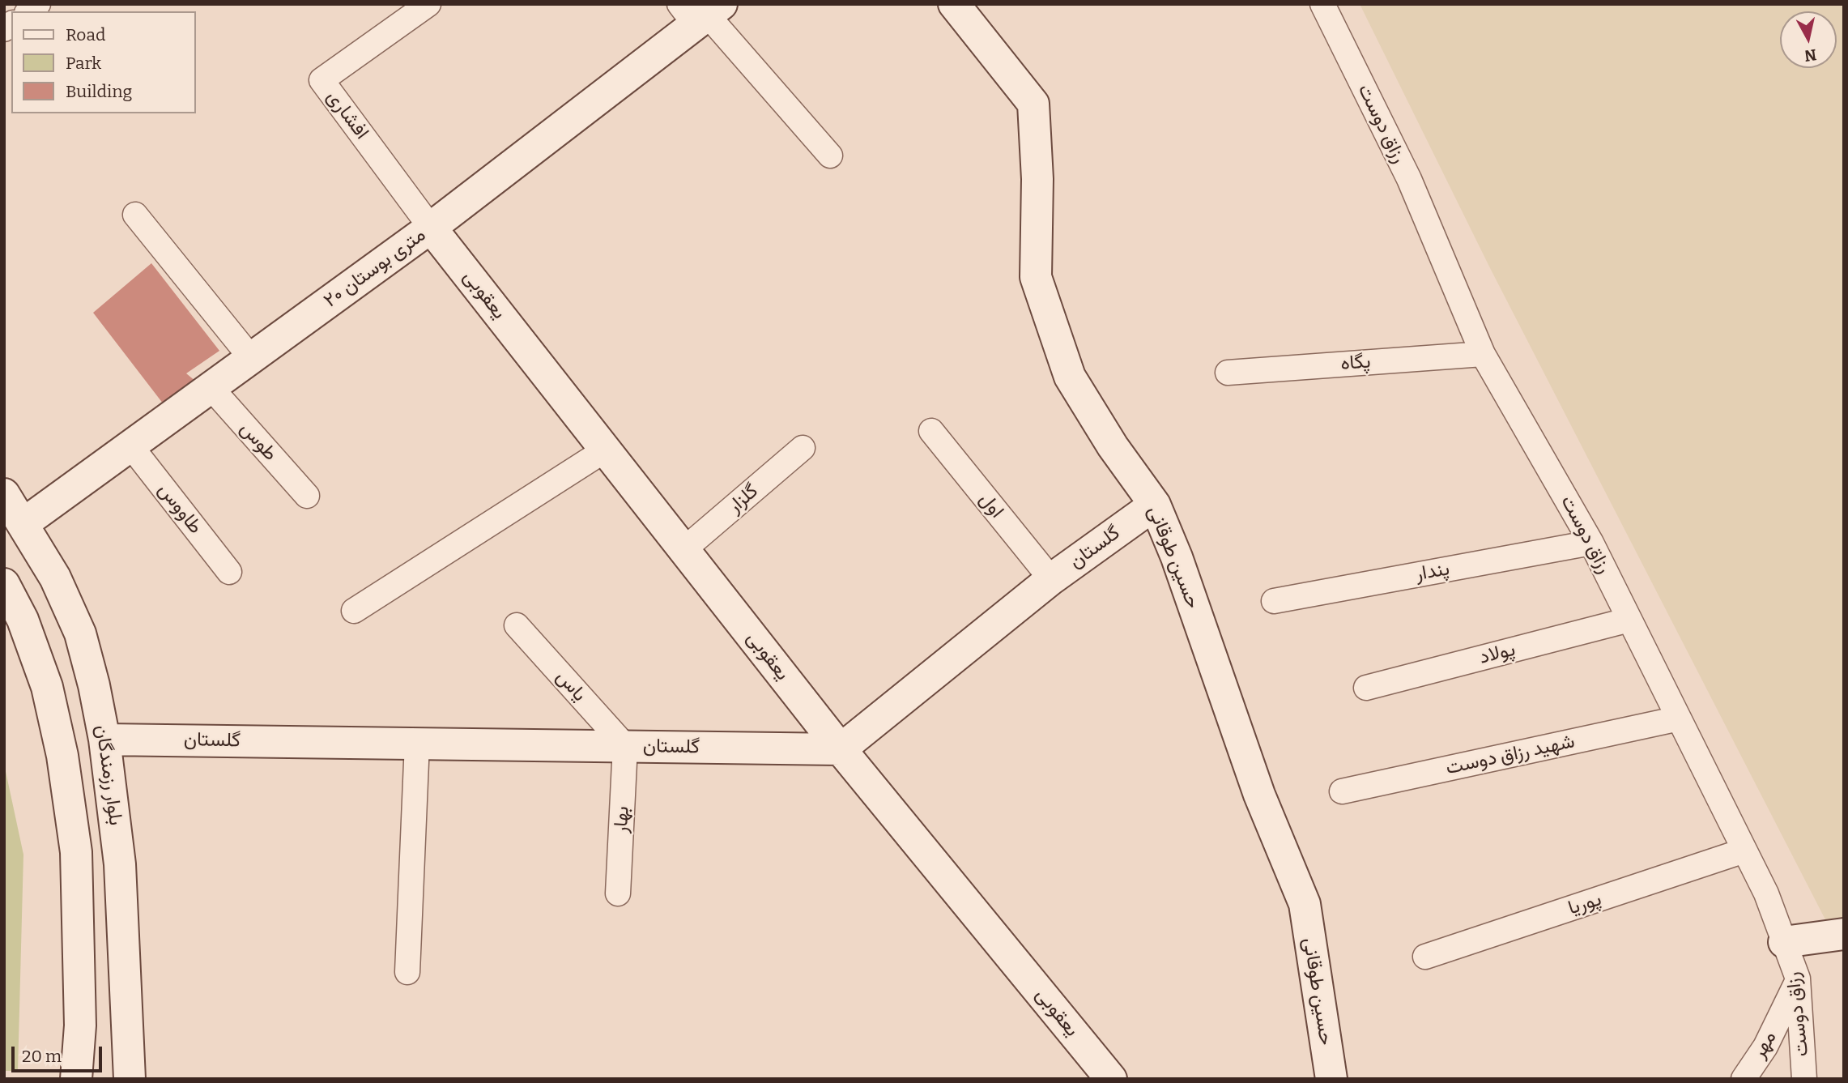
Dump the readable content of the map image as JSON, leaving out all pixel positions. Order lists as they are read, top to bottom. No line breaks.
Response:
{"streets":{"street":["افشاری","رزاق دوست","۲۰ متری بوستان","یعقوبی","پگاه","طوس","گلزار","اول","طاووس","گلستان","حسین طوقانی","پندار","پولاد","یاس","شهید رزاق دوست","بلوار رزمندگان","بهار","پوریا","مهر"]},"crossings":[["افشاری","۲۰ متری بوستان"],["افشاری","یعقوبی"],["رزاق دوست","پگاه"],["رزاق دوست","پندار"],["رزاق دوست","پولاد"],["رزاق دوست","شهید رزاق دوست"],["رزاق دوست","پوریا"],["رزاق دوست","مهر"],["۲۰ متری بوستان","یعقوبی"],["۲۰ متری بوستان","طوس"],["۲۰ متری بوستان","طاووس"],["۲۰ متری بوستان","بلوار رزمندگان"],["یعقوبی","گلزار"],["یعقوبی","گلستان"],["اول","گلستان"],["گلستان","حسین طوقانی"],["گلستان","یاس"],["گلستان","بلوار رزمندگان"],["گلستان","بهار"],["یاس","بهار"]],"legend":["Road","Park","Building"],"scale_bar":"20 m","north":"bottom"}
